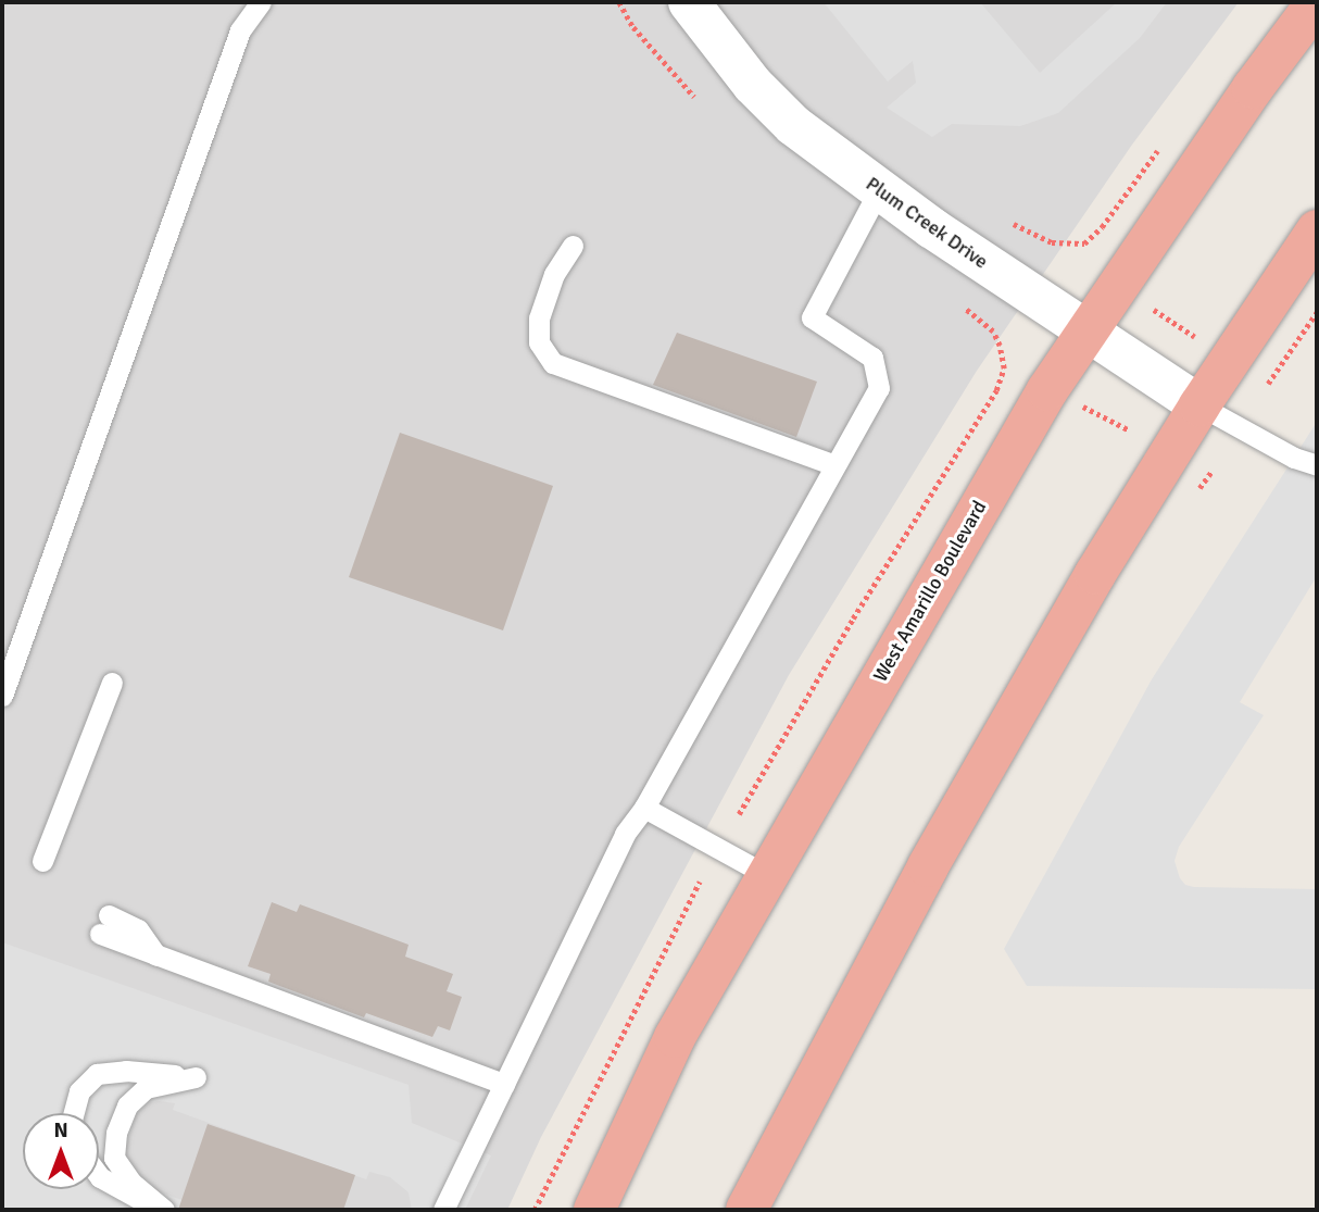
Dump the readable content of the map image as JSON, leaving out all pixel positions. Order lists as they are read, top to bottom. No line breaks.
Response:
{"streets":{"highway":["West Amarillo Boulevard"],"street":["Plum Creek Drive"]},"crossings":[["Plum Creek Drive","West Amarillo Boulevard"]],"north":"top"}
